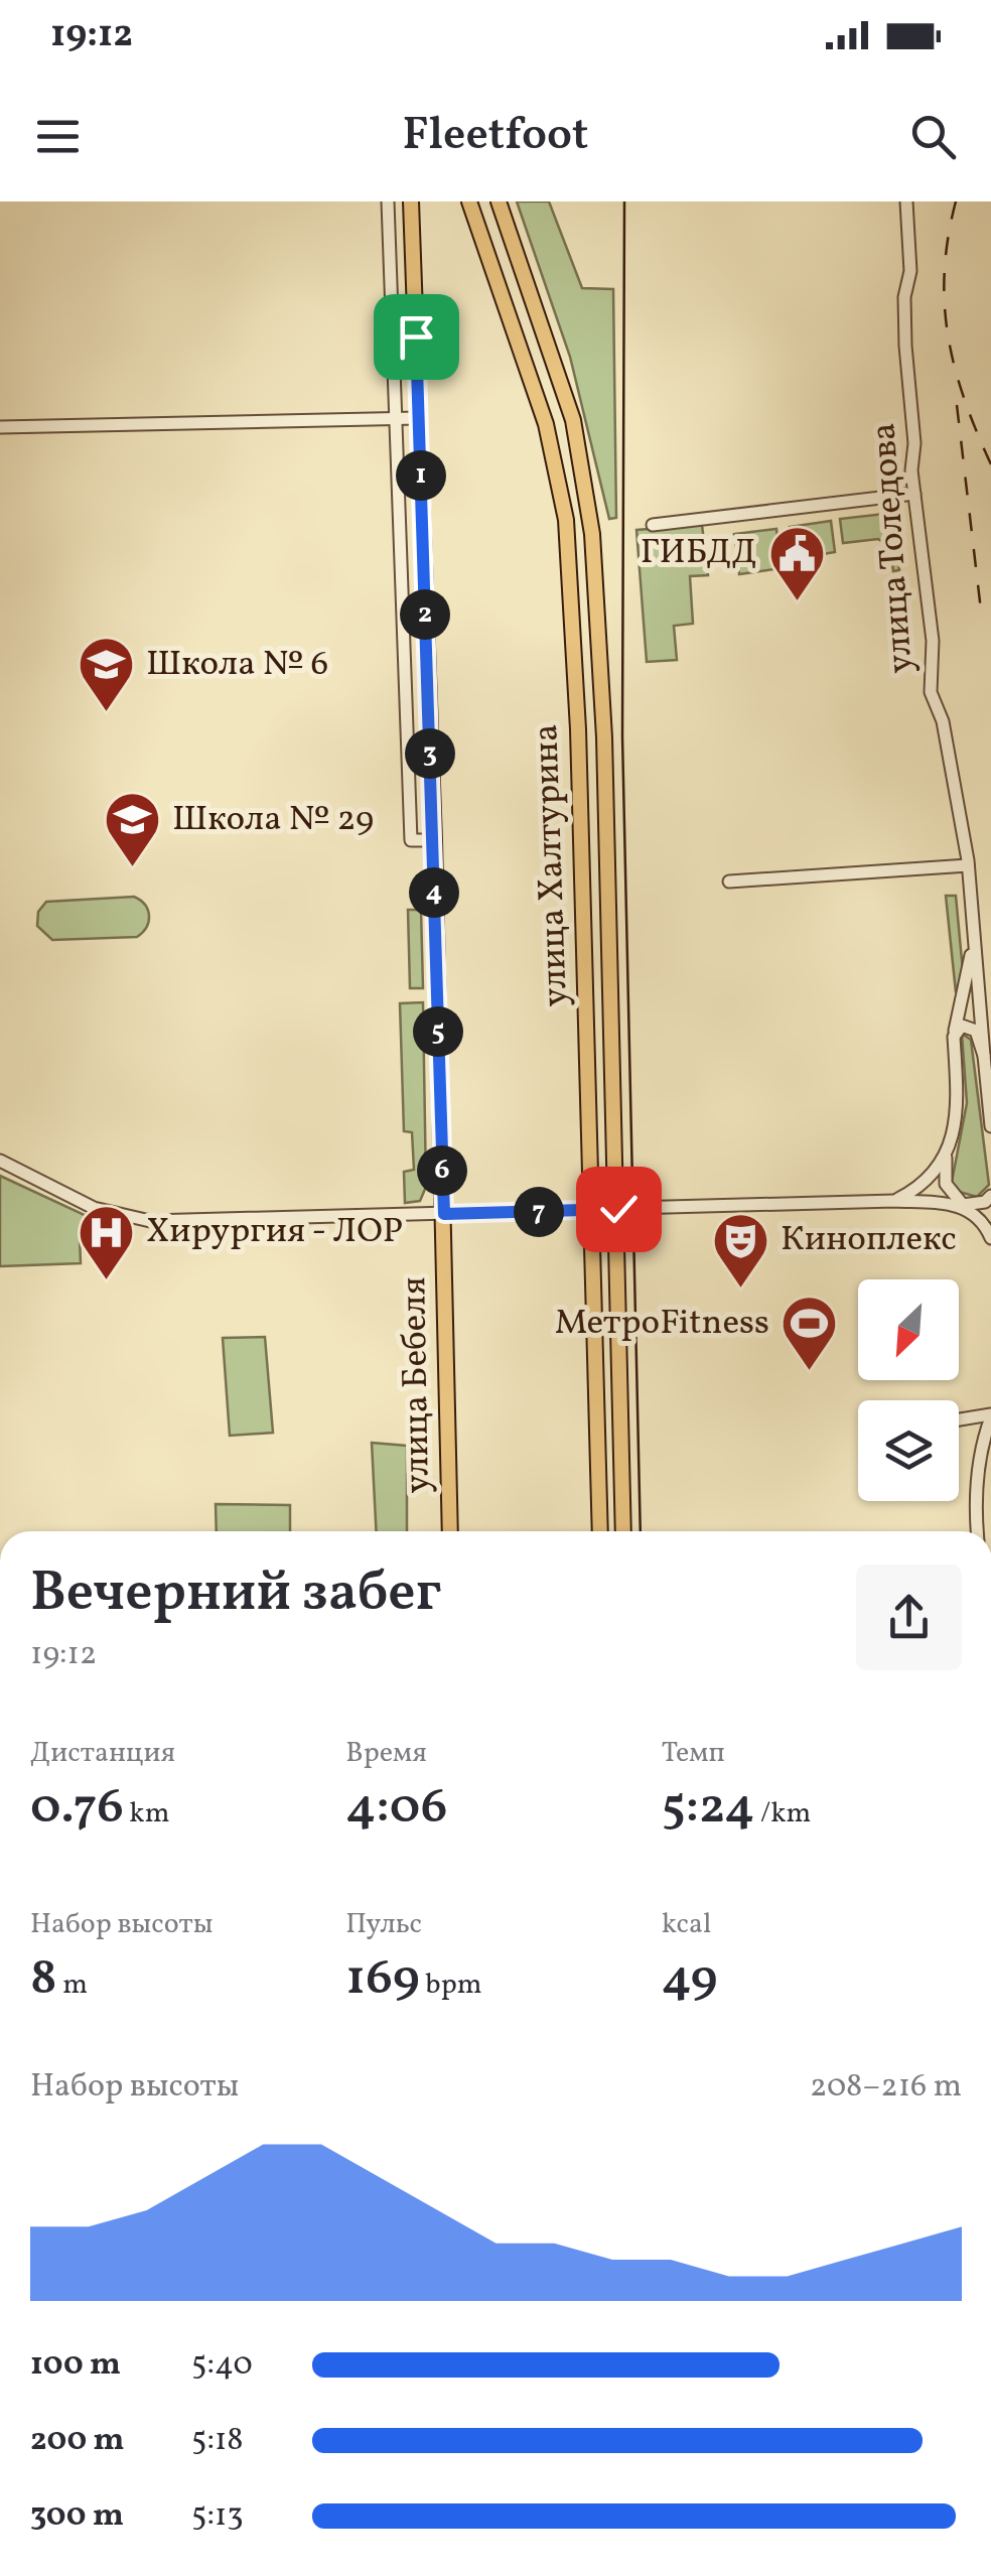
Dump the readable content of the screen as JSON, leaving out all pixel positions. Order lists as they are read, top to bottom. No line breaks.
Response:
{"streets":{"main road":["улица Халтурина","улица Бебеля"],"street":["улица Толедова"]},"places":{"public building":["ГИБДД"],"school or university":["Школа № 6","Школа № 29"],"hospital":["Хирургия - ЛОР"],"theatre":["Киноплекс"],"sports":["МетроFitness"]},"north":"bottom left","page":{"status":"19:12","header":"Fleetfoot","pins":["1","2","3","4","5","6","7"],"heading":["Вечерний забег","19:12"],"stats":[["Дистанция","0.76 km"],["Время","4:06"],["Темп","5:24 /km"],["Набор высоты","8 m"],["Пульс","169 bpm"],["kcal","49"]],"chart":["Набор высоты","208–216 m"],"list":[{"name":"100 m","note":"5:40"},{"name":"200 m","note":"5:18"},{"name":"300 m","note":"5:13"}]}}
